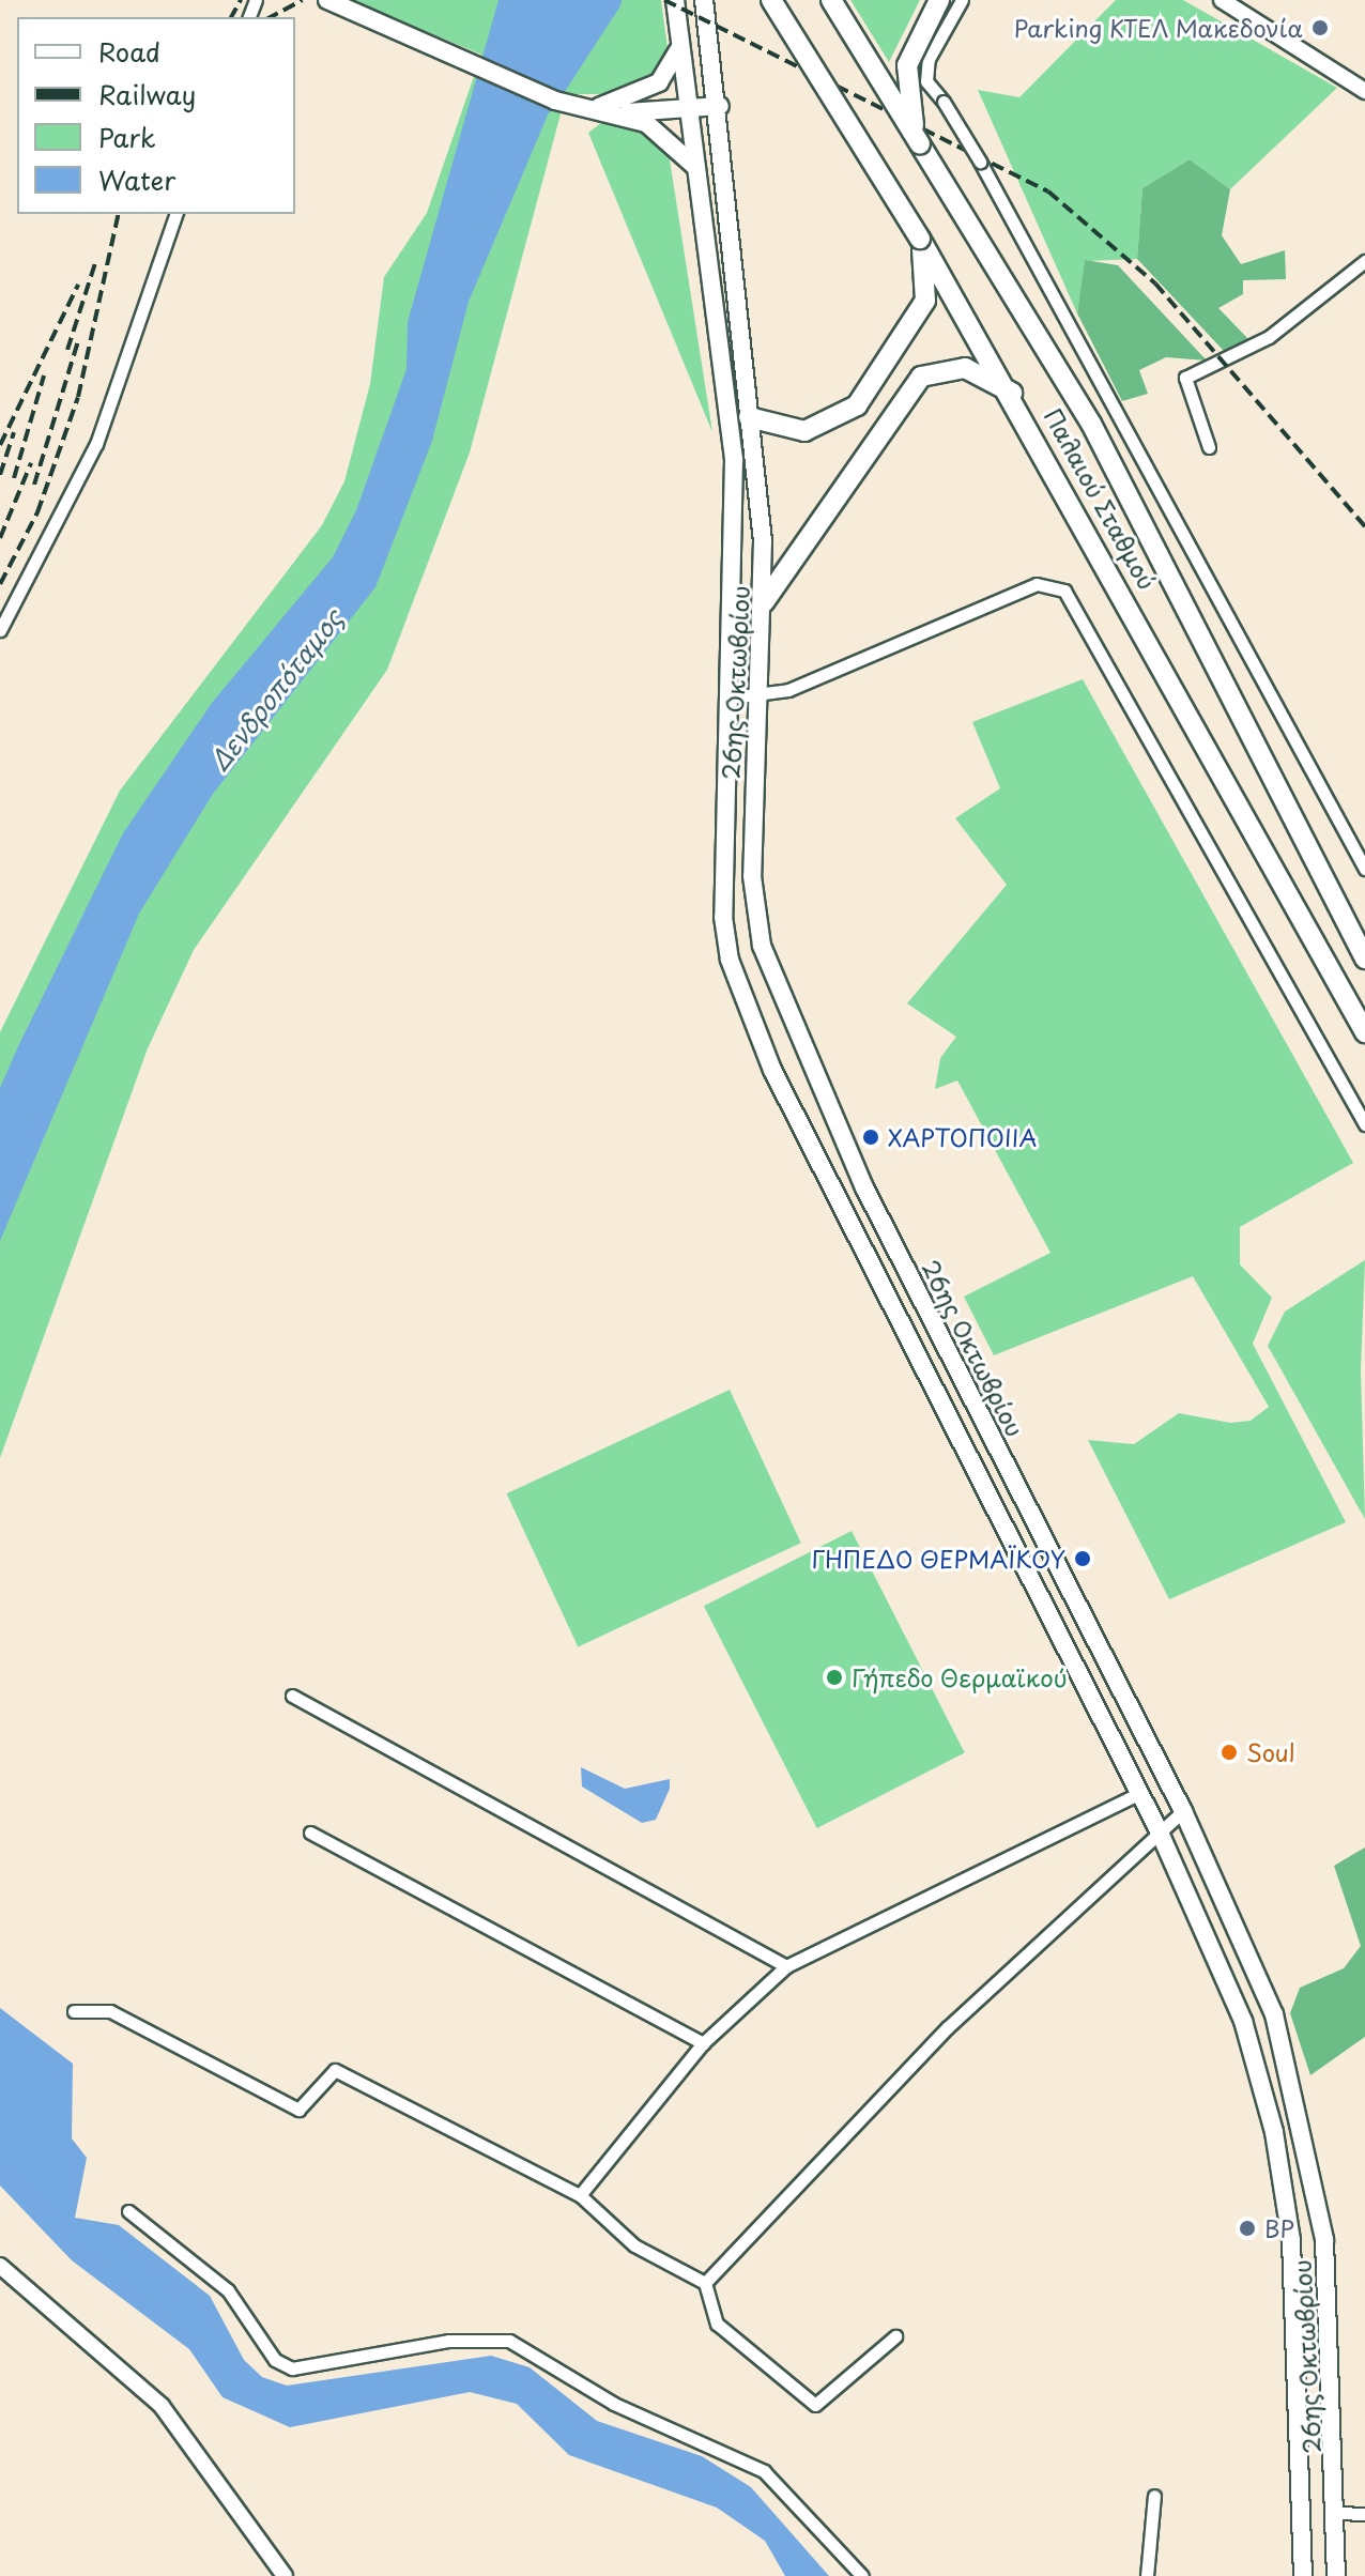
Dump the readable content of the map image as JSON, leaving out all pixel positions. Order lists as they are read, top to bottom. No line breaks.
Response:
{"streets":{"highway":["Παλαιού Σταθμού"],"main road":["26ης Οκτωβρίου"]},"water":["Δενδροπόταμος"],"places":["Parking ΚΤΕΛ Μακεδονία","ΧΑΡΤΟΠΟΙΙΑ","ΓΗΠΕΔΟ ΘΕΡΜΑΪΚΟΥ","Γήπεδο Θερμαϊκού","Soul","BP"],"legend":["Road","Railway","Park","Water"]}
